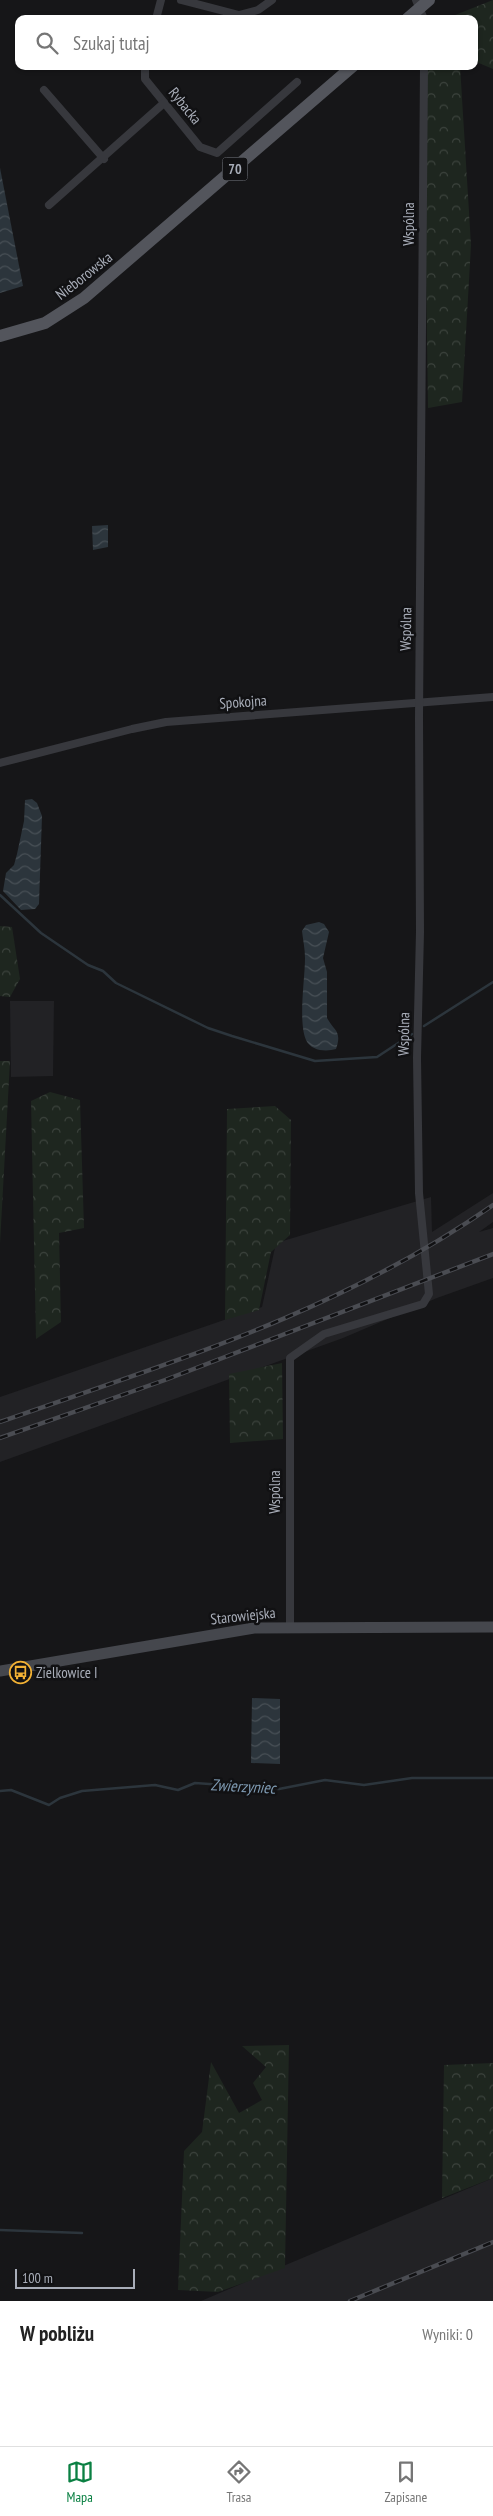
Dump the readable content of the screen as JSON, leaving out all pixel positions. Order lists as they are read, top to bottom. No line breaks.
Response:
{"streets":{"main road":["70","Nieborowska"],"street":["Rybacka","Wspólna","Spokojna","Starowiejska"]},"crossings":[["Wspólna","Spokojna"],["Wspólna","Starowiejska"]],"water":["Zwierzyniec"],"places":{"bus stop":["Zielkowice I"]},"scale_bar":"100 m","page":{"search":"Szukaj tutaj","scale":"100 m","heading":["W pobliżu","Wyniki: 0"],"nav":["Mapa","Trasa","Zapisane"]}}
